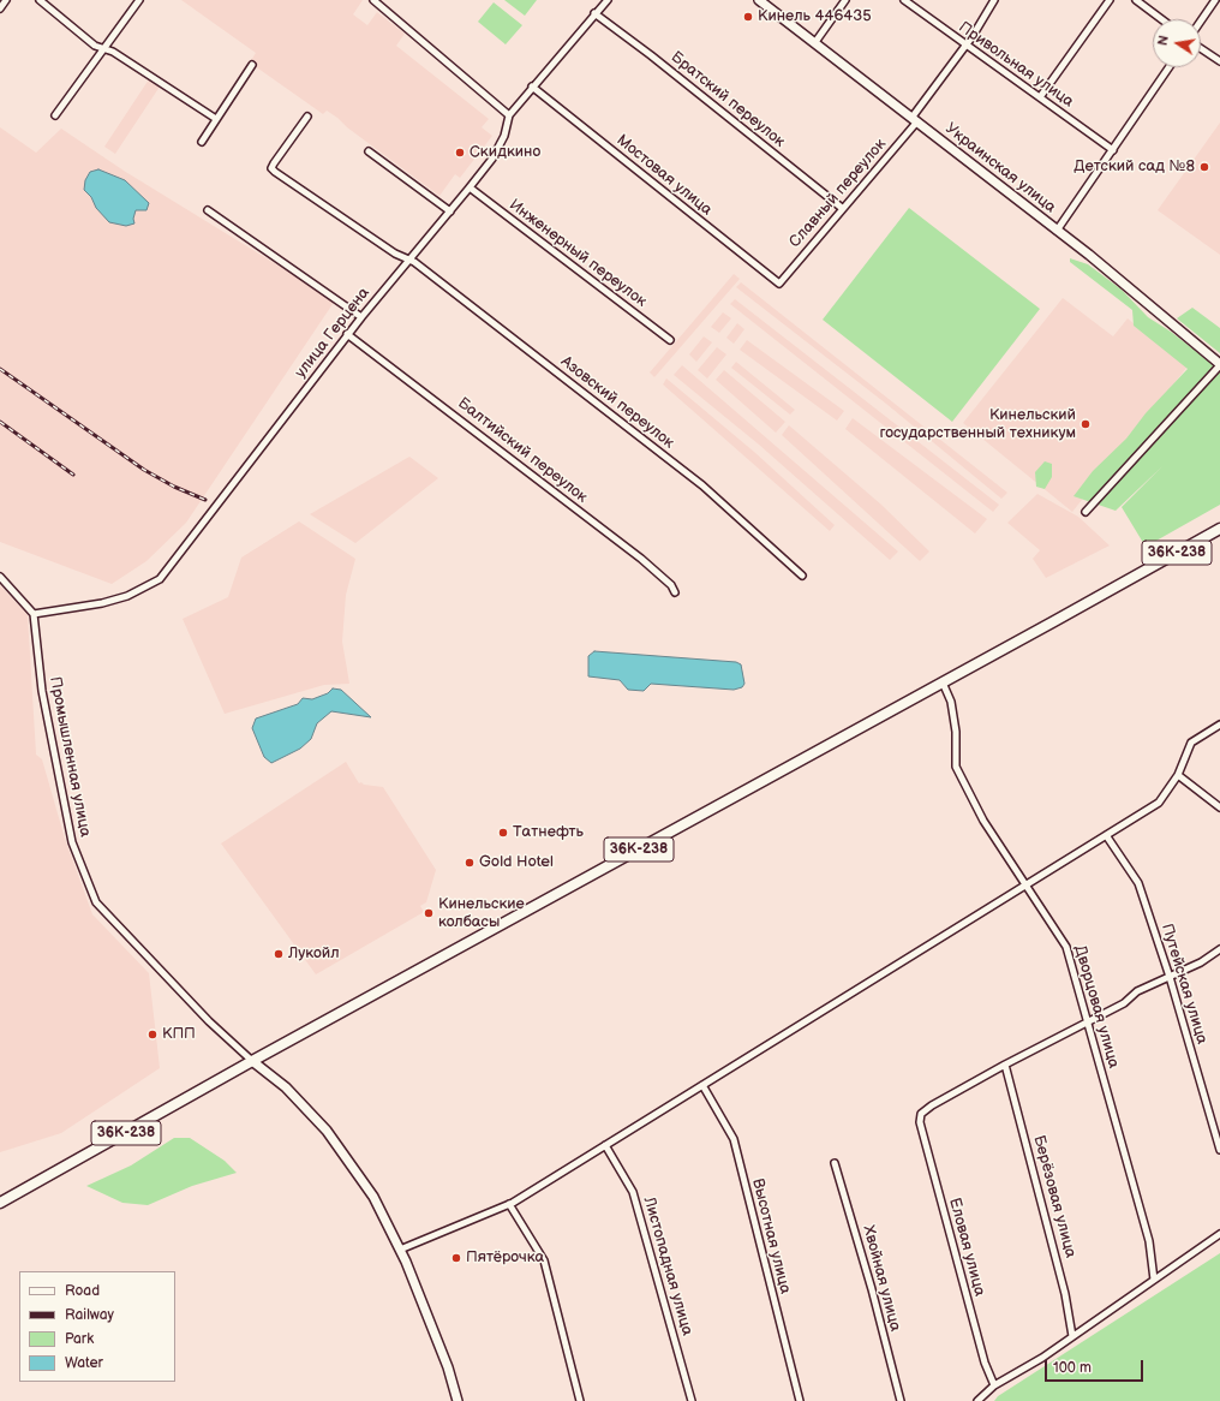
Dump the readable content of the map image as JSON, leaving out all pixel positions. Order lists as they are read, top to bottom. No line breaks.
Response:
{"streets":{"main road":["Украинская улица","36К-238"],"street":["Привольная улица","Братский переулок","Мостовая улица","Славный переулок","Инженерный переулок","улица Герцена","Азовский переулок","Балтийский переулок","Промышленная улица","Путейская улица","Дворцовая улица","Берёзовая улица","Высотная улица","Еловая улица","Листопадная улица","Хвойная улица"]},"crossings":[["Привольная улица","Славный переулок"],["Братский переулок","Славный переулок"],["Братский переулок","улица Герцена"],["Украинская улица","Славный переулок"],["Мостовая улица","Славный переулок"],["Мостовая улица","улица Герцена"],["Инженерный переулок","улица Герцена"],["улица Герцена","Азовский переулок"],["улица Герцена","Балтийский переулок"],["улица Герцена","Промышленная улица"],["36К-238","Промышленная улица"],["36К-238","Дворцовая улица"],["Берёзовая улица","Еловая улица"]],"places":["Кинель 446435","Скидкино","Детский сад №8","Кинельский государственный техникум","Татнефть","Gold Hotel","Кинельские колбасы","Лукойл","КПП","Пятёрочка"],"legend":["Road","Railway","Park","Water"],"scale_bar":"100 m","north":"left"}
